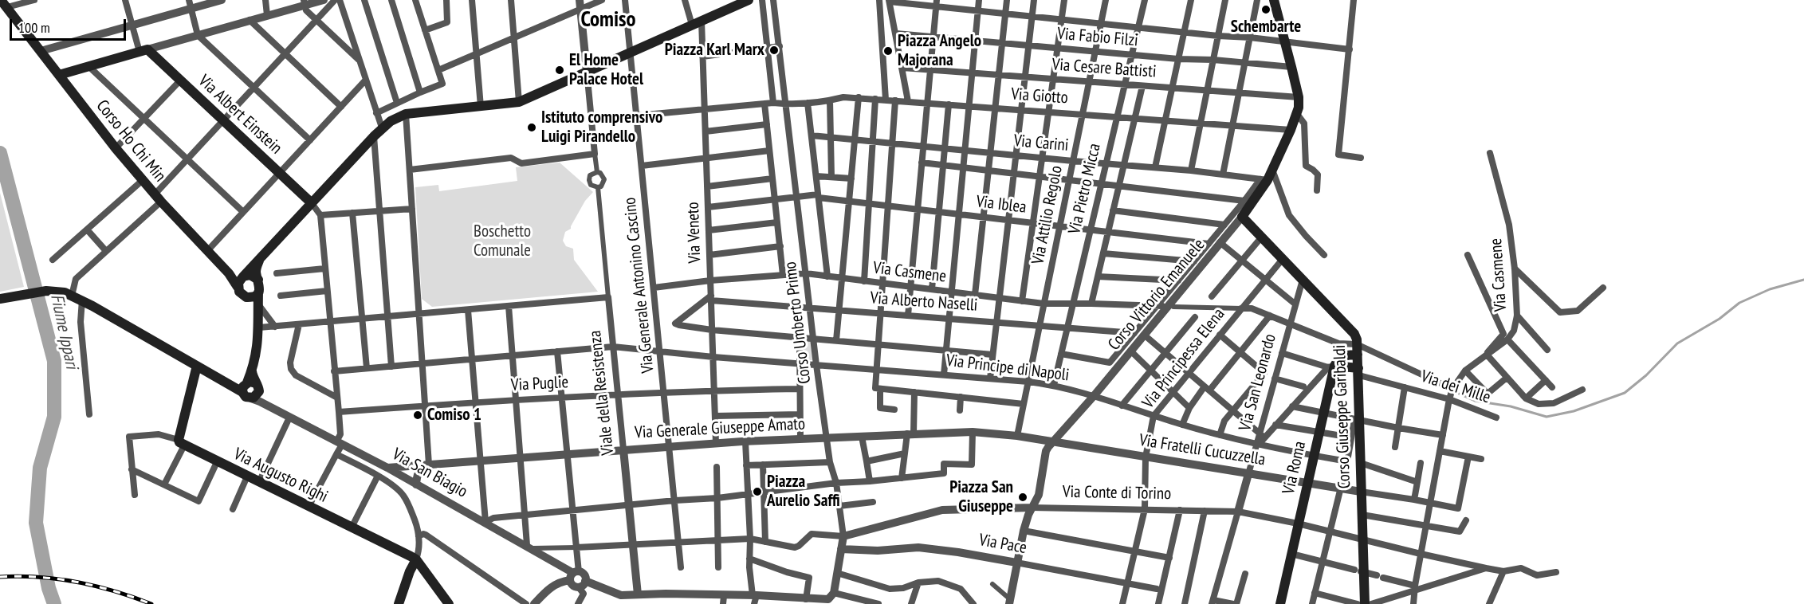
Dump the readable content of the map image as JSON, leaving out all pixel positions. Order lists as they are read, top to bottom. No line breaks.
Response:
{"streets":{"main road":["Via Albert Einstein","Corso Ho Chi Min","Corso Vittorio Emanuele","Via dei Mille","Corso Giuseppe Garibaldi","Via Roma","Via Augusto Righi"],"street":["Via Fabio Filzi","Via Cesare Battisti","Via Giotto","Via Carini","Via Pietro Micca","Via Iblea","Via Attilio Regolo","Via Veneto","Via Casmene","Via Generale Antonino Cascino","Via Alberto Naselli","Corso Umberto Primo","Via Principessa Elena","Via Principe di Napoli","Via San Leonardo","Via Puglie","Viale della Resistenza","Via Generale Giuseppe Amato","Via Fratelli Cucuzzella","Via San Biagio","Via Conte di Torino","Via Pace"]},"crossings":[["Via Fabio Filzi","Via Pietro Micca"],["Via Fabio Filzi","Via Attilio Regolo"],["Via Fabio Filzi","Corso Vittorio Emanuele"],["Via Cesare Battisti","Via Pietro Micca"],["Via Cesare Battisti","Via Attilio Regolo"],["Via Cesare Battisti","Corso Vittorio Emanuele"],["Via Giotto","Via Pietro Micca"],["Via Giotto","Via Attilio Regolo"],["Via Giotto","Via Veneto"],["Via Giotto","Via Generale Antonino Cascino"],["Via Giotto","Corso Vittorio Emanuele"],["Via Giotto","Corso Umberto Primo"],["Via Carini","Via Pietro Micca"],["Via Carini","Via Attilio Regolo"],["Via Carini","Corso Vittorio Emanuele"],["Via Pietro Micca","Via Iblea"],["Via Pietro Micca","Via Casmene"],["Via Pietro Micca","Via Alberto Naselli"],["Via Pietro Micca","Via Principe di Napoli"],["Via Iblea","Via Attilio Regolo"],["Via Iblea","Via Veneto"],["Via Iblea","Corso Umberto Primo"],["Via Attilio Regolo","Via Casmene"],["Via Attilio Regolo","Via Alberto Naselli"],["Via Attilio Regolo","Via Principe di Napoli"],["Via Attilio Regolo","Via Generale Giuseppe Amato"],["Via Veneto","Via Casmene"],["Via Veneto","Via Alberto Naselli"],["Via Veneto","Via Principe di Napoli"],["Via Veneto","Via Puglie"],["Via Veneto","Via Generale Giuseppe Amato"],["Via Casmene","Via Generale Antonino Cascino"],["Via Casmene","Corso Umberto Primo"],["Via Generale Antonino Cascino","Via Principe di Napoli"],["Via Generale Antonino Cascino","Via Puglie"],["Via Generale Antonino Cascino","Via Generale Giuseppe Amato"],["Via Generale Antonino Cascino","Via Conte di Torino"],["Corso Vittorio Emanuele","Via Alberto Naselli"],["Corso Vittorio Emanuele","Via Principe di Napoli"],["Corso Vittorio Emanuele","Corso Giuseppe Garibaldi"],["Corso Vittorio Emanuele","Via Generale Giuseppe Amato"],["Corso Vittorio Emanuele","Via Fratelli Cucuzzella"],["Corso Vittorio Emanuele","Via Conte di Torino"],["Corso Vittorio Emanuele","Via Pace"],["Via Alberto Naselli","Corso Umberto Primo"],["Corso Umberto Primo","Via Principe di Napoli"],["Corso Umberto Primo","Via Generale Giuseppe Amato"],["Corso Umberto Primo","Via Conte di Torino"],["Via Principessa Elena","Via Principe di Napoli"],["Via Principessa Elena","Corso Giuseppe Garibaldi"],["Via Principessa Elena","Via Fratelli Cucuzzella"],["Via Principessa Elena","Via Conte di Torino"],["Via Principessa Elena","Via Pace"],["Via Principe di Napoli","Via San Leonardo"],["Via Principe di Napoli","Viale della Resistenza"],["Via Principe di Napoli","Via Roma"],["Via San Leonardo","Via dei Mille"],["Via San Leonardo","Corso Giuseppe Garibaldi"],["Via San Leonardo","Via Fratelli Cucuzzella"],["Via San Leonardo","Via Conte di Torino"],["Via Puglie","Viale della Resistenza"],["Via dei Mille","Corso Giuseppe Garibaldi"],["Via dei Mille","Via Roma"],["Viale della Resistenza","Via Generale Giuseppe Amato"],["Viale della Resistenza","Via Conte di Torino"],["Corso Giuseppe Garibaldi","Via Fratelli Cucuzzella"],["Corso Giuseppe Garibaldi","Via Conte di Torino"],["Via Generale Giuseppe Amato","Via Fratelli Cucuzzella"],["Via Generale Giuseppe Amato","Via San Biagio"],["Via Fratelli Cucuzzella","Via Roma"],["Via Roma","Via Conte di Torino"]],"districts":["Comiso"],"water":["Fiume Ippari"],"parks":["Boschetto Comunale"],"places":["Schembarte","Piazza Karl Marx","Piazza Angelo Majorana","El Home Palace Hotel","Istituto comprensivo Luigi Pirandello","Comiso 1","Piazza Aurelio Saffi","Piazza San Giuseppe"],"scale_bar":"100 m"}
